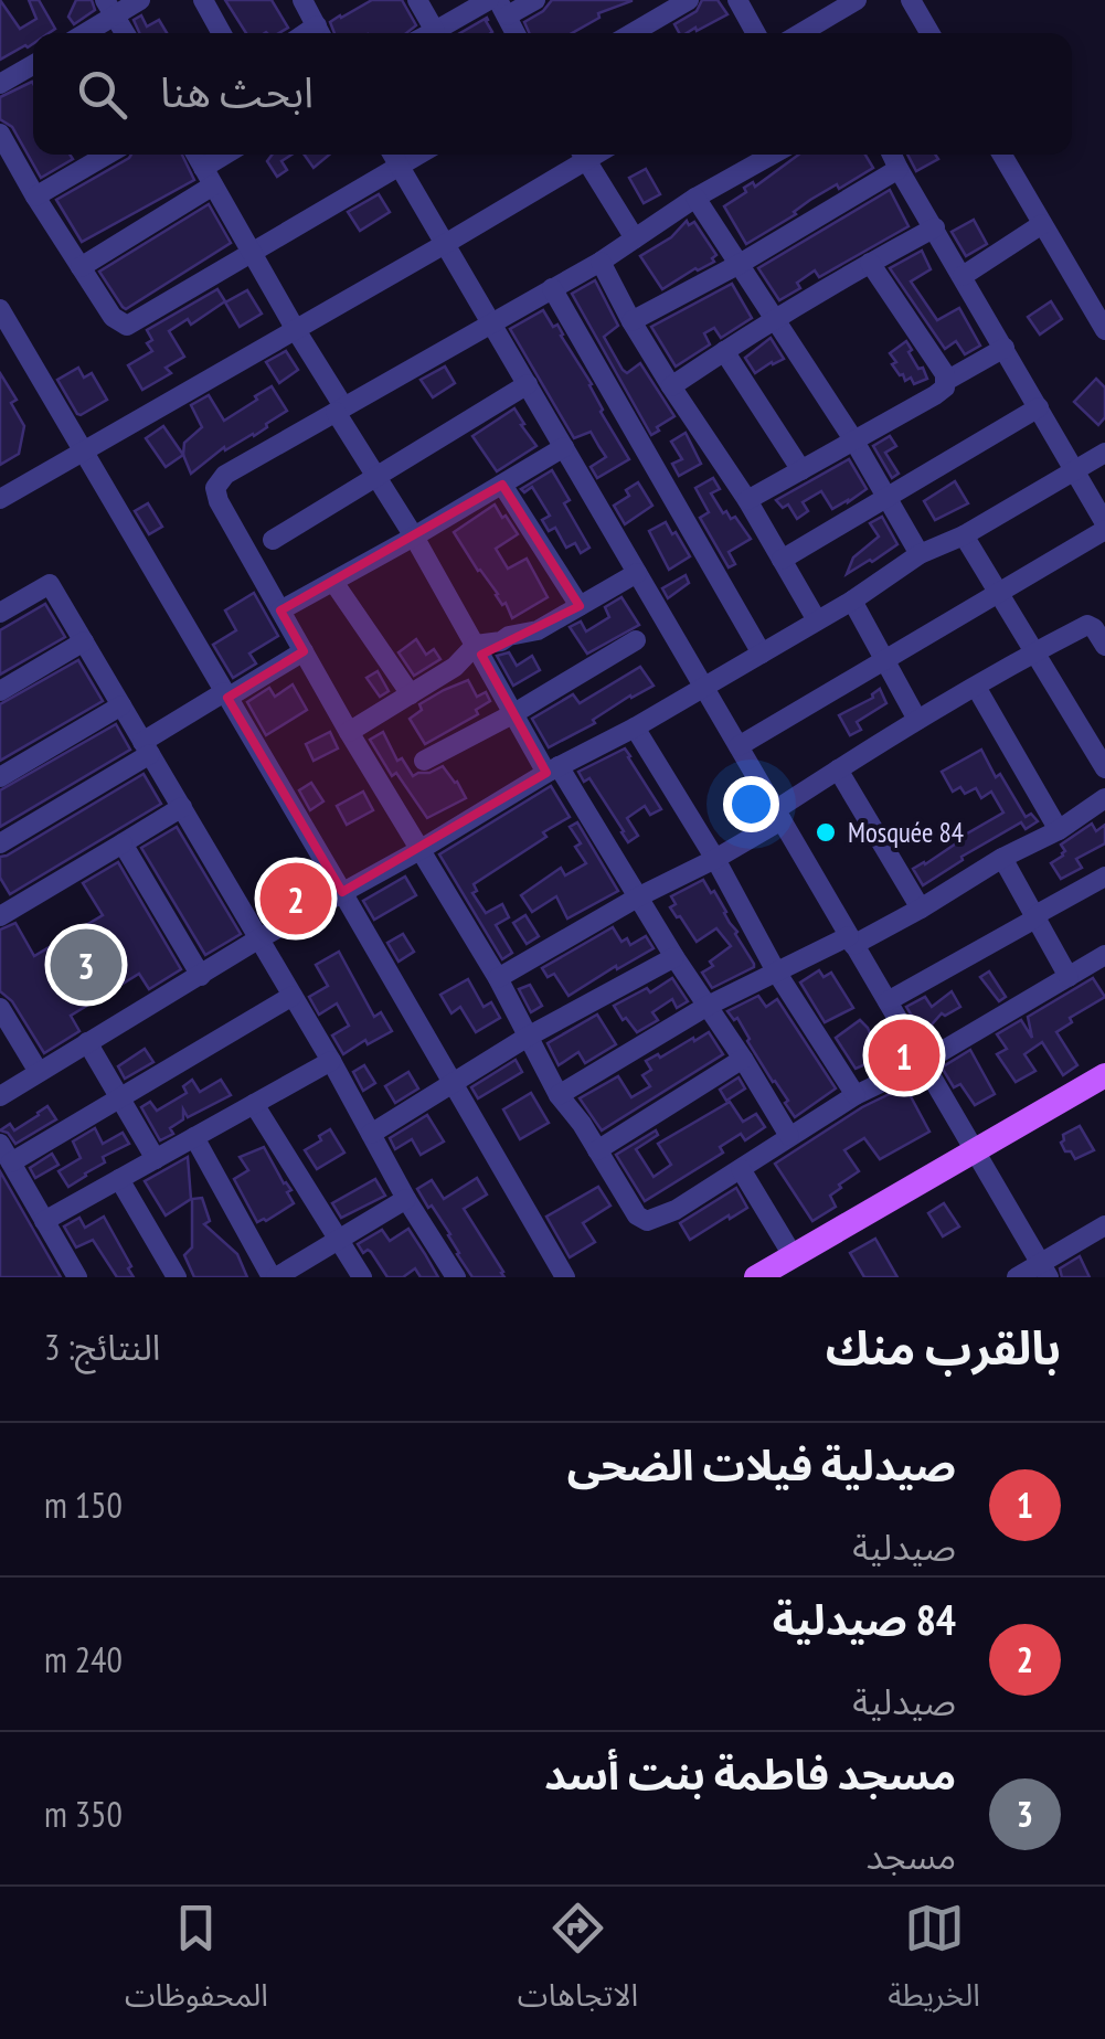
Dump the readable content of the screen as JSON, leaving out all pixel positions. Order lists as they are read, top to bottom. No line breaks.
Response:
{"places":["Mosquée 84"],"page":{"search":"ابحث هنا","pins":["2","3","1"],"heading":["بالقرب منك","النتائج: 3"],"list":[{"mark":"1","name":"صيدلية فيلات الضحى","note":"صيدلية","value":"150 m"},{"mark":"2","name":"84 صيدلية","note":"صيدلية","value":"240 m"},{"mark":"3","name":"مسجد فاطمة بنت أسد","note":"مسجد","value":"350 m"}],"nav":["الخريطة","الاتجاهات","المحفوظات"]}}
